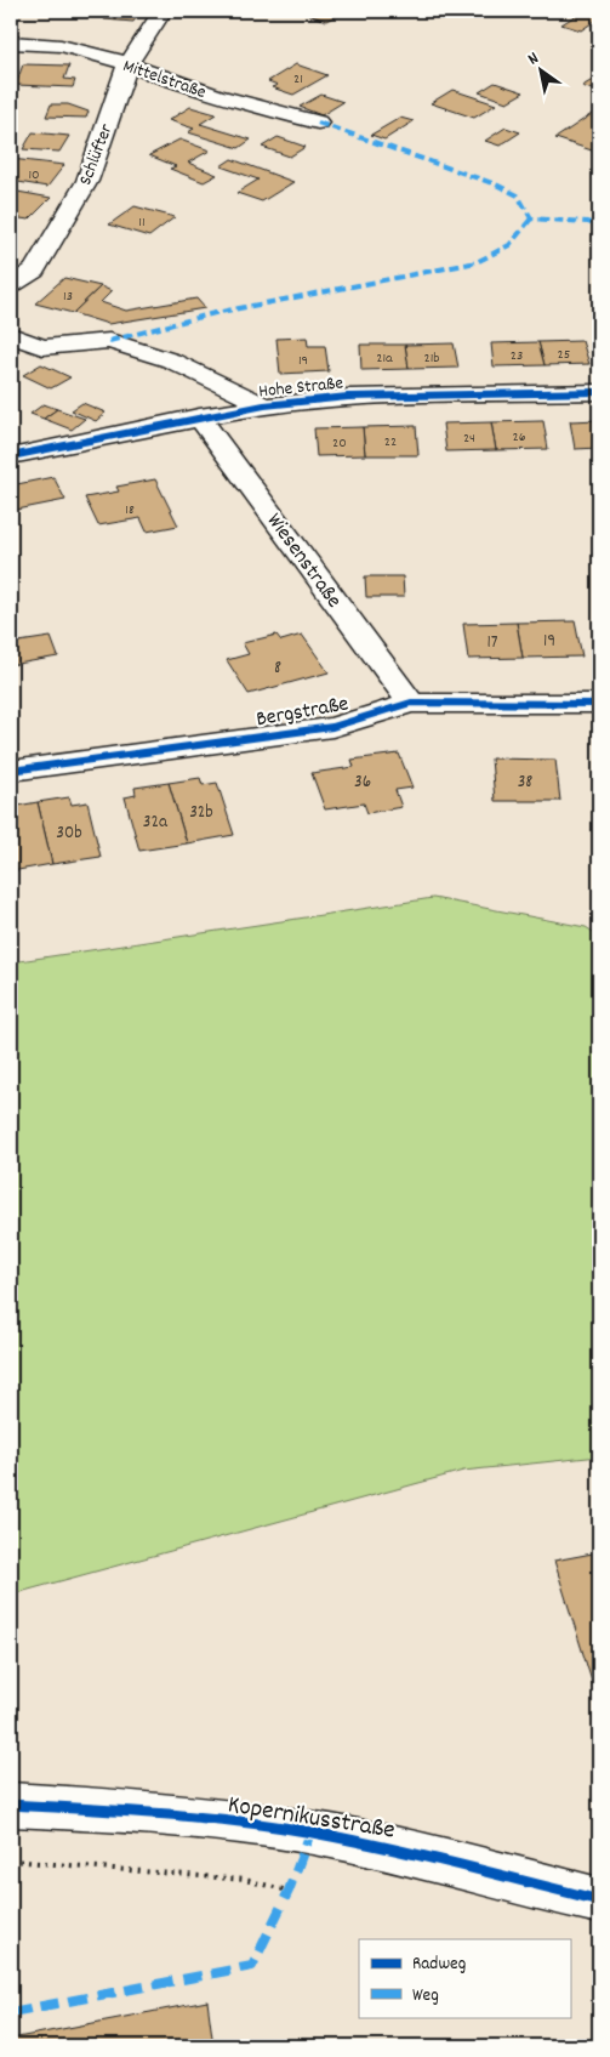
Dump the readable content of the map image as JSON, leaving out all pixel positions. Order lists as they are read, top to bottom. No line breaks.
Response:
{"streets":{"street":["Mittelstraße","Schlüfter","Hohe Straße","Wiesenstraße","Bergstraße","Kopernikusstraße"]},"crossings":[["Mittelstraße","Schlüfter"],["Hohe Straße","Wiesenstraße"],["Wiesenstraße","Bergstraße"]],"house_numbers":["21","10","11","13","25","23","21a","21b","19","26","24","22","20","18","19","17","8","36","38","32b","32a","30b"],"legend":["Radweg","Weg"],"north":"top left"}
